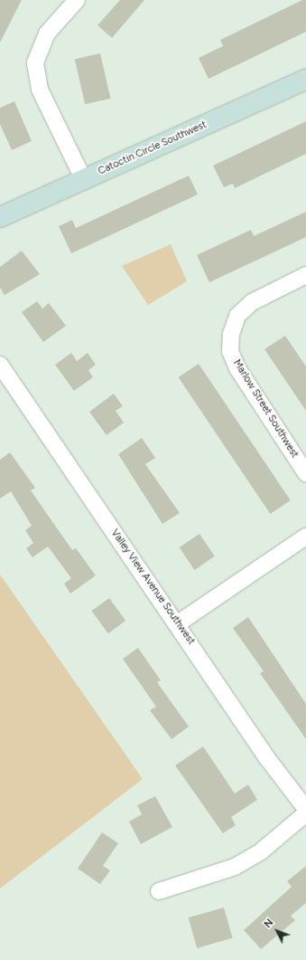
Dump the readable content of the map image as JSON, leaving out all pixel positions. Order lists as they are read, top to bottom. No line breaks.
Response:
{"streets":{"main road":["Catoctin Circle Southwest"],"street":["Marlow Street Southwest","Valley View Avenue Southwest"]},"north":"top left"}
